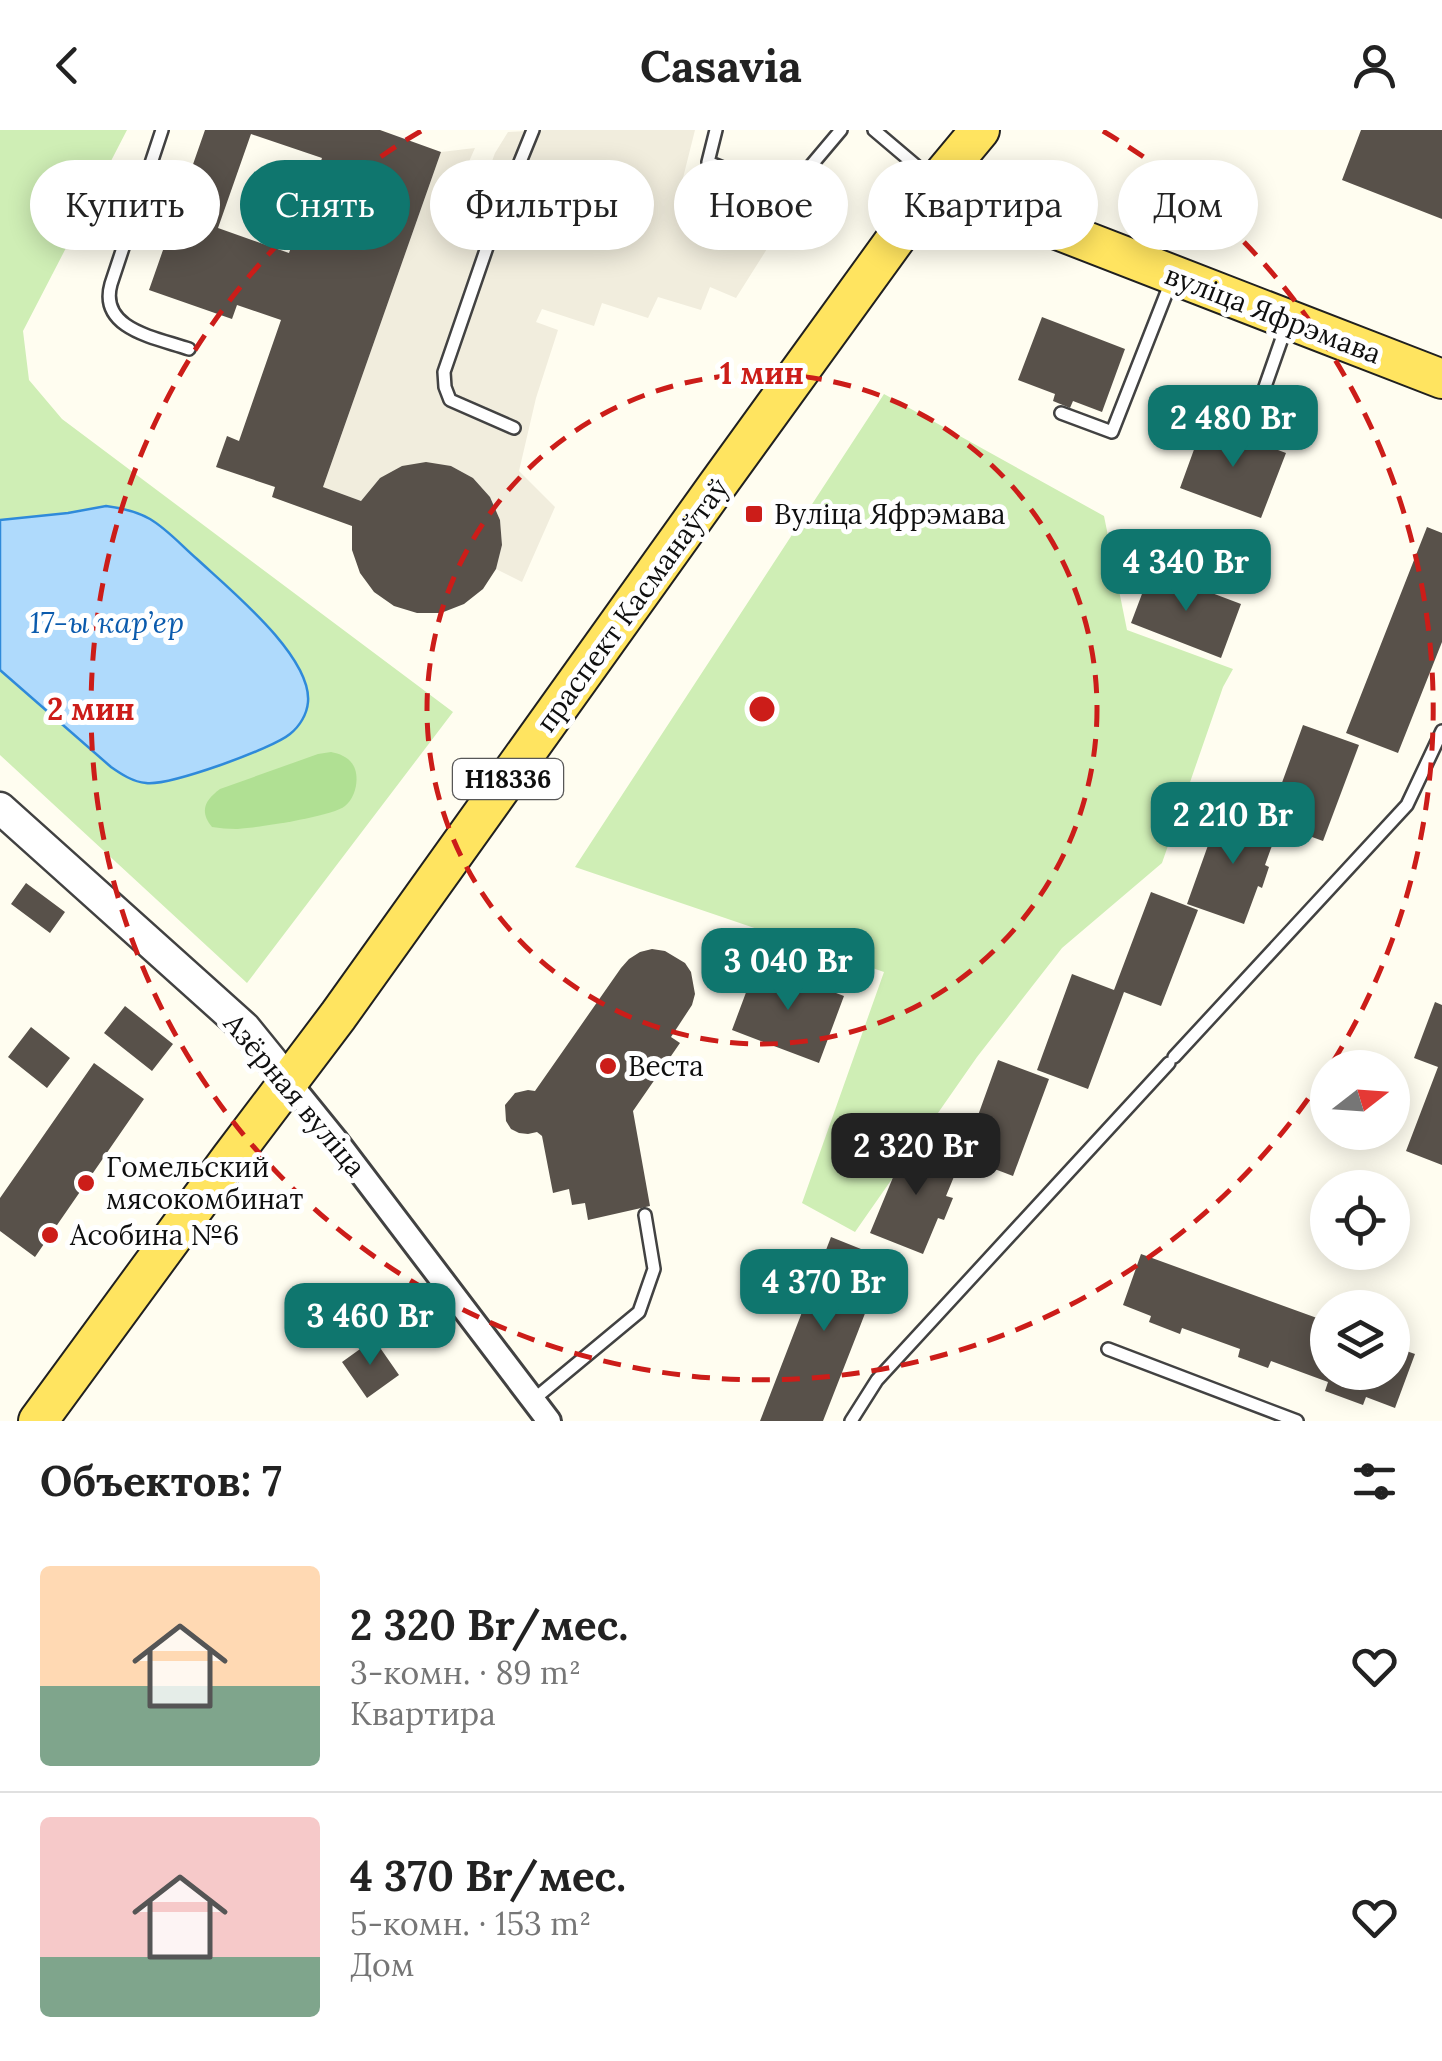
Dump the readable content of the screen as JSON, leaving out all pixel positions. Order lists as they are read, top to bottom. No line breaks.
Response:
{"streets":{"main road":["вуліца Яфрэмава","праспект Касманаўтаў","Н18336"],"street":["Азёрная вуліца"]},"crossings":[["праспект Касманаўтаў","Азёрная вуліца"]],"water":["17-ы кар’ер"],"places":{"transit":["Вуліца Яфрэмава"],"other":["Веста","Гомельский мясокомбинат","Асобина №6"]},"north":"right","page":{"header":"Casavia","chip":["Купить","Снять","Фильтры","Новое","Квартира","Дом"],"price":["2 480 Br","4 340 Br","2 210 Br","3 040 Br","2 320 Br","4 370 Br","3 460 Br"],"heading":"Объектов: 7","list":[{"name":"2 320 Br/мес.","note":"3-комн. · 89 m² · Квартира"},{"name":"4 370 Br/мес.","note":"5-комн. · 153 m² · Дом"}]},"rings":["1 мин","2 мин"]}
